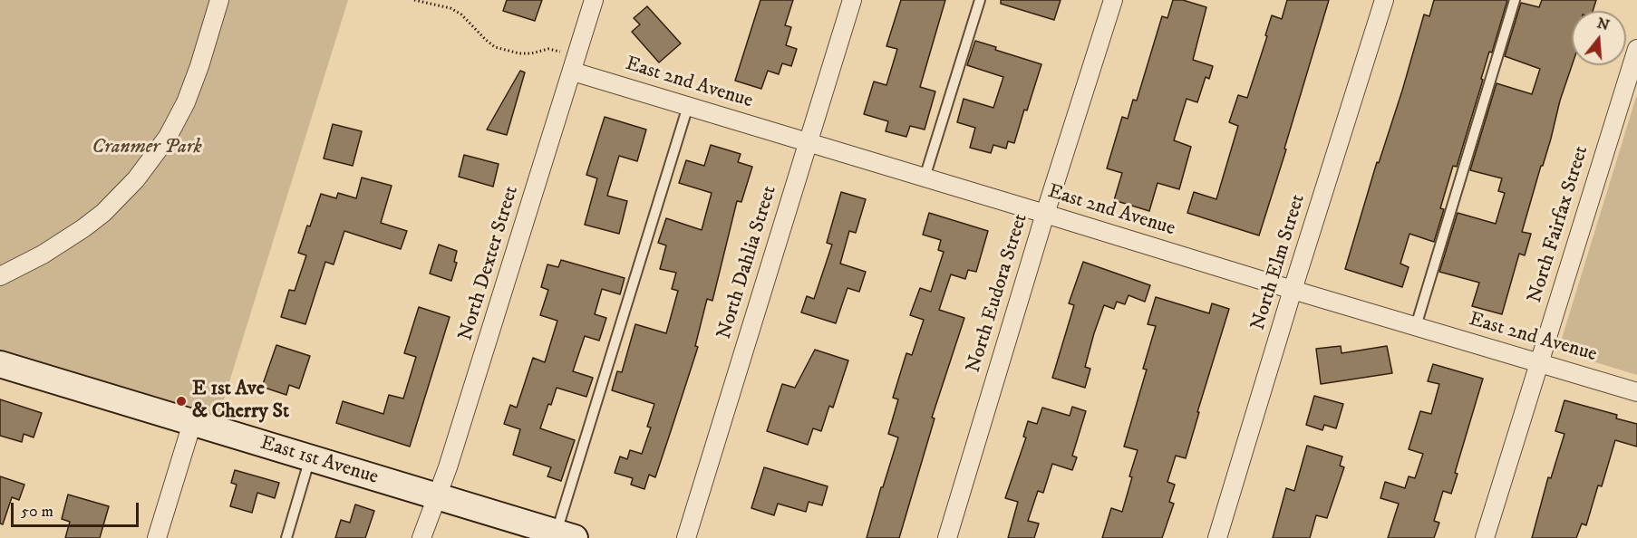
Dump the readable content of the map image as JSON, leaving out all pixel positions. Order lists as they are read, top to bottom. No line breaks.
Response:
{"streets":{"street":["East 2nd Avenue","North Fairfax Street","North Dahlia Street","North Elm Street","North Dexter Street","North Eudora Street","East 1st Avenue"]},"crossings":[["East 2nd Avenue","North Fairfax Street"],["East 2nd Avenue","North Dahlia Street"],["East 2nd Avenue","North Elm Street"],["East 2nd Avenue","North Dexter Street"],["East 2nd Avenue","North Eudora Street"],["North Dexter Street","East 1st Avenue"]],"parks":["Cranmer Park"],"places":["E 1st Ave & Cherry St"],"scale_bar":"50 m","north":"top"}
